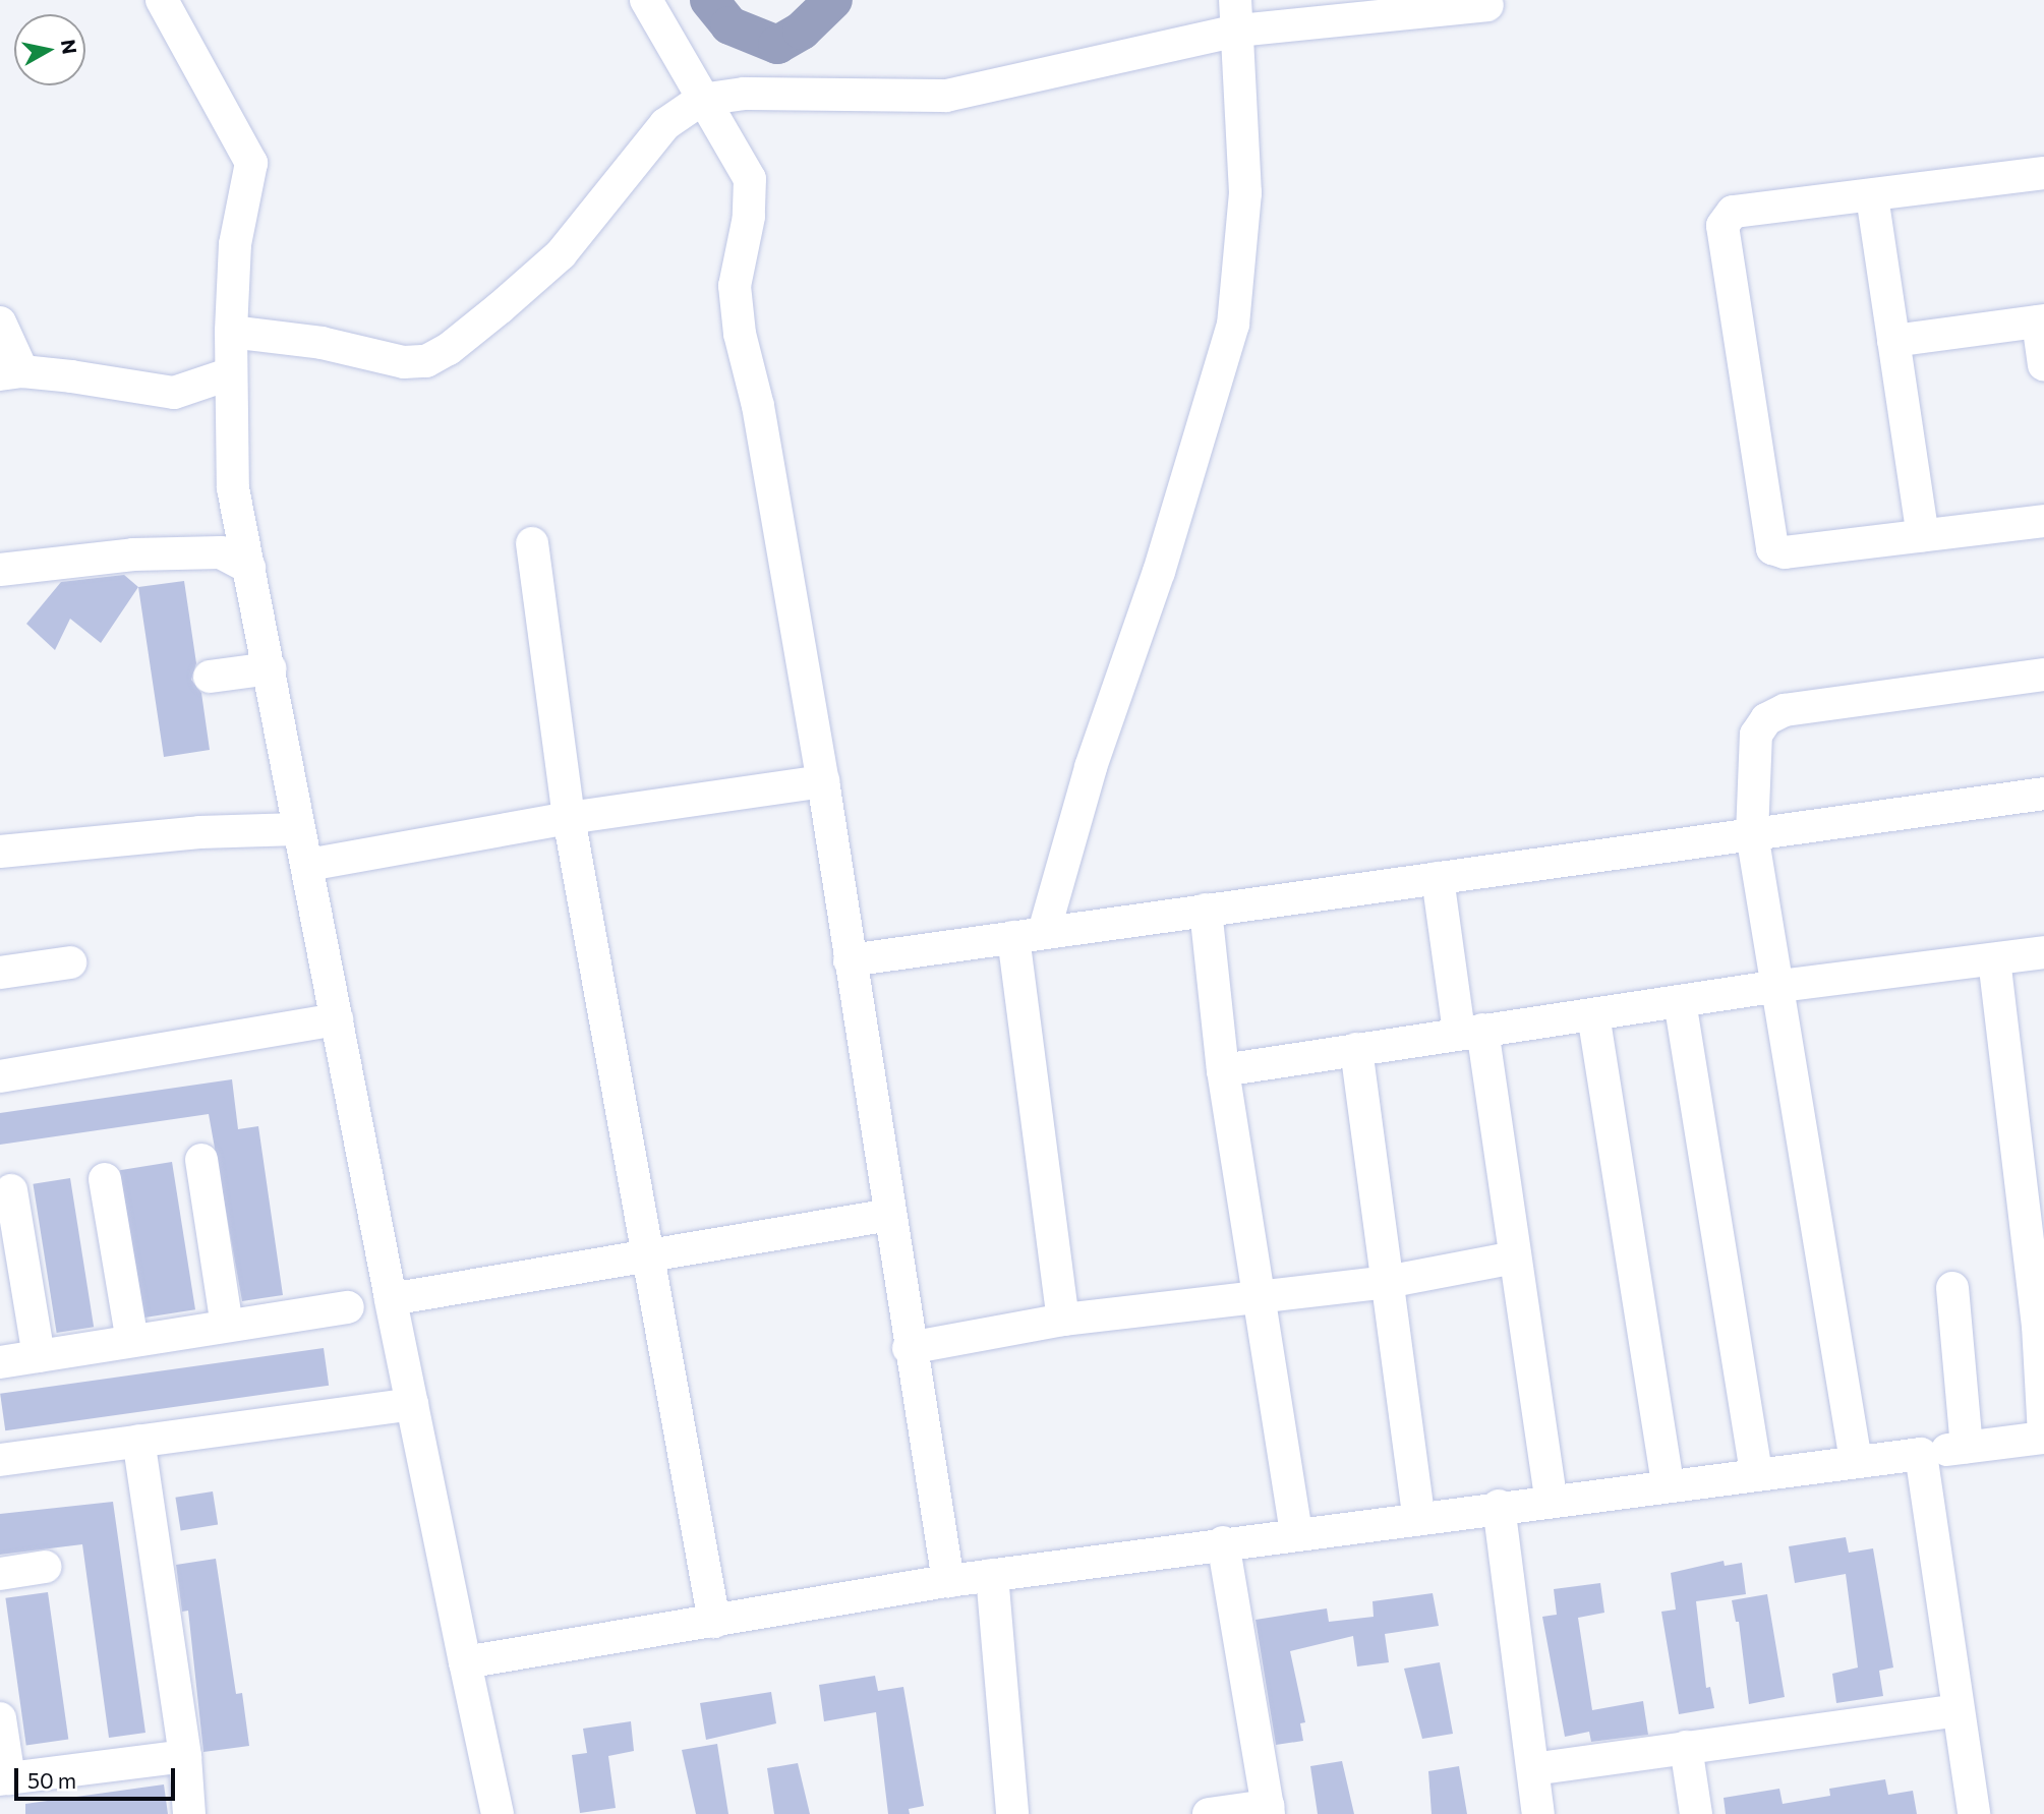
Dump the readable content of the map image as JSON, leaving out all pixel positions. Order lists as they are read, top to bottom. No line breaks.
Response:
{"scale_bar":"50 m","north":"right"}
